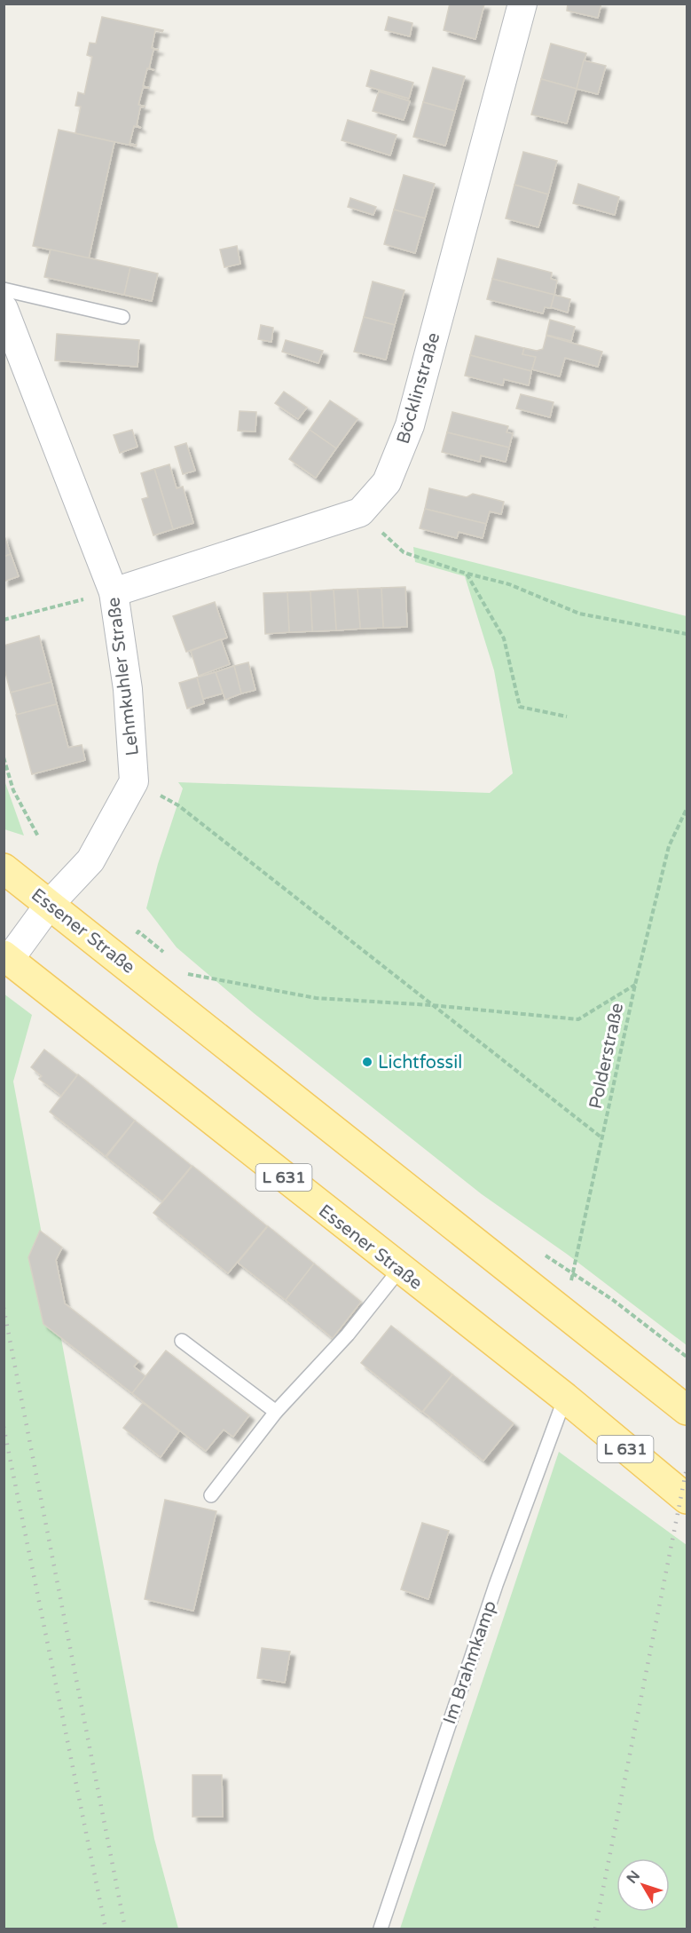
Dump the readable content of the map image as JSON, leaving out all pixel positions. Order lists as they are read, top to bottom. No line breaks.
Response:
{"streets":{"main road":["Essener Straße","L 631"],"street":["Böcklinstraße","Lehmkuhler Straße"],"lane":["Im Brahmkamp"],"path":["Polderstraße"]},"crossings":[["Essener Straße","Polderstraße"],["Essener Straße","Im Brahmkamp"]],"places":["Lichtfossil"],"north":"top left"}
